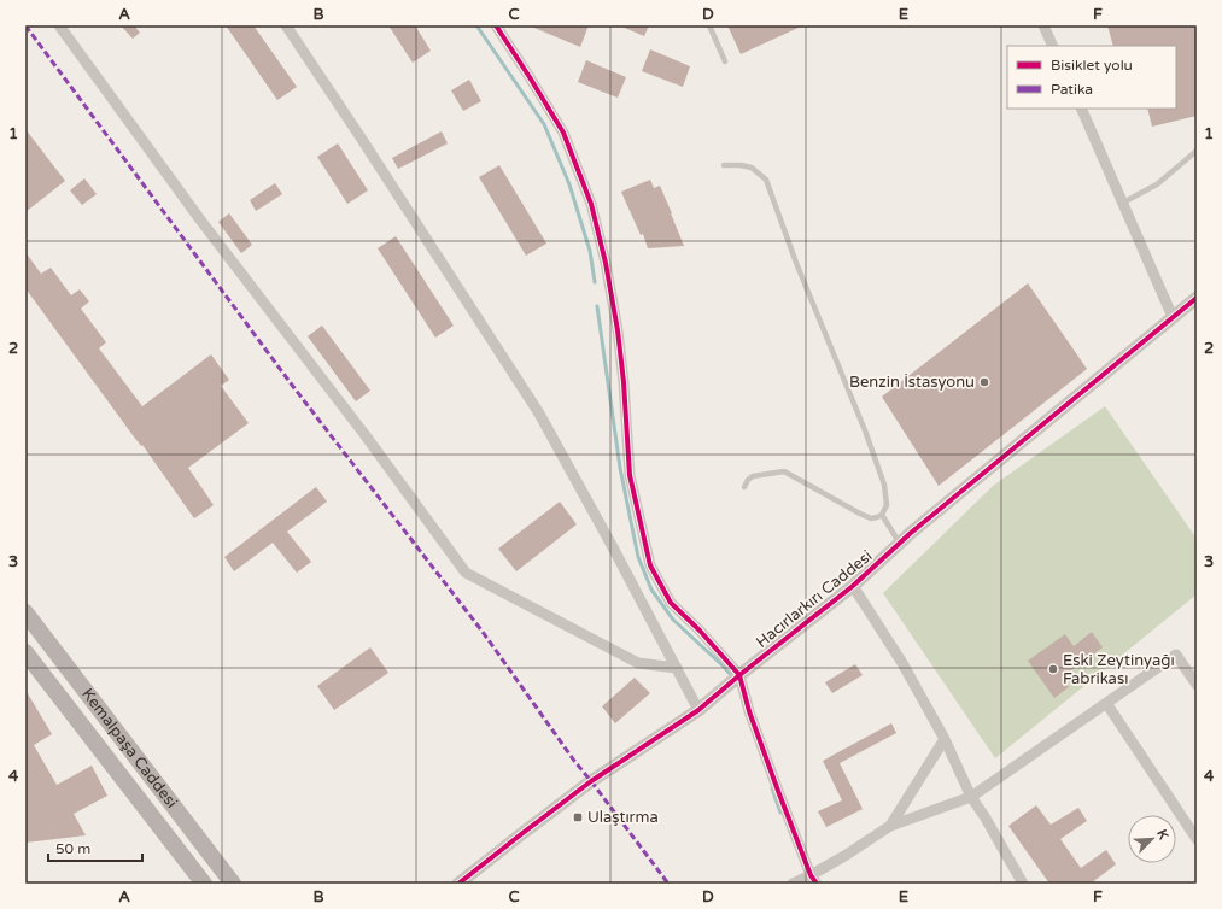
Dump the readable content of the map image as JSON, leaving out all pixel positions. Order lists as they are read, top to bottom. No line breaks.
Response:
{"streets":{"main road":["Kemalpaşa Caddesi"],"street":["Hacırlarkırı Caddesi"]},"places":{"other":["Benzin İstasyonu","Eski Zeytinyağı Fabrikası"],"transit":["Ulaştırma"]},"legend":["Bisiklet yolu","Patika"],"scale_bar":"50 m","north":"top right","grid":{"columns":["A","B","C","D","E","F"],"rows":["1","2","3","4"]}}
